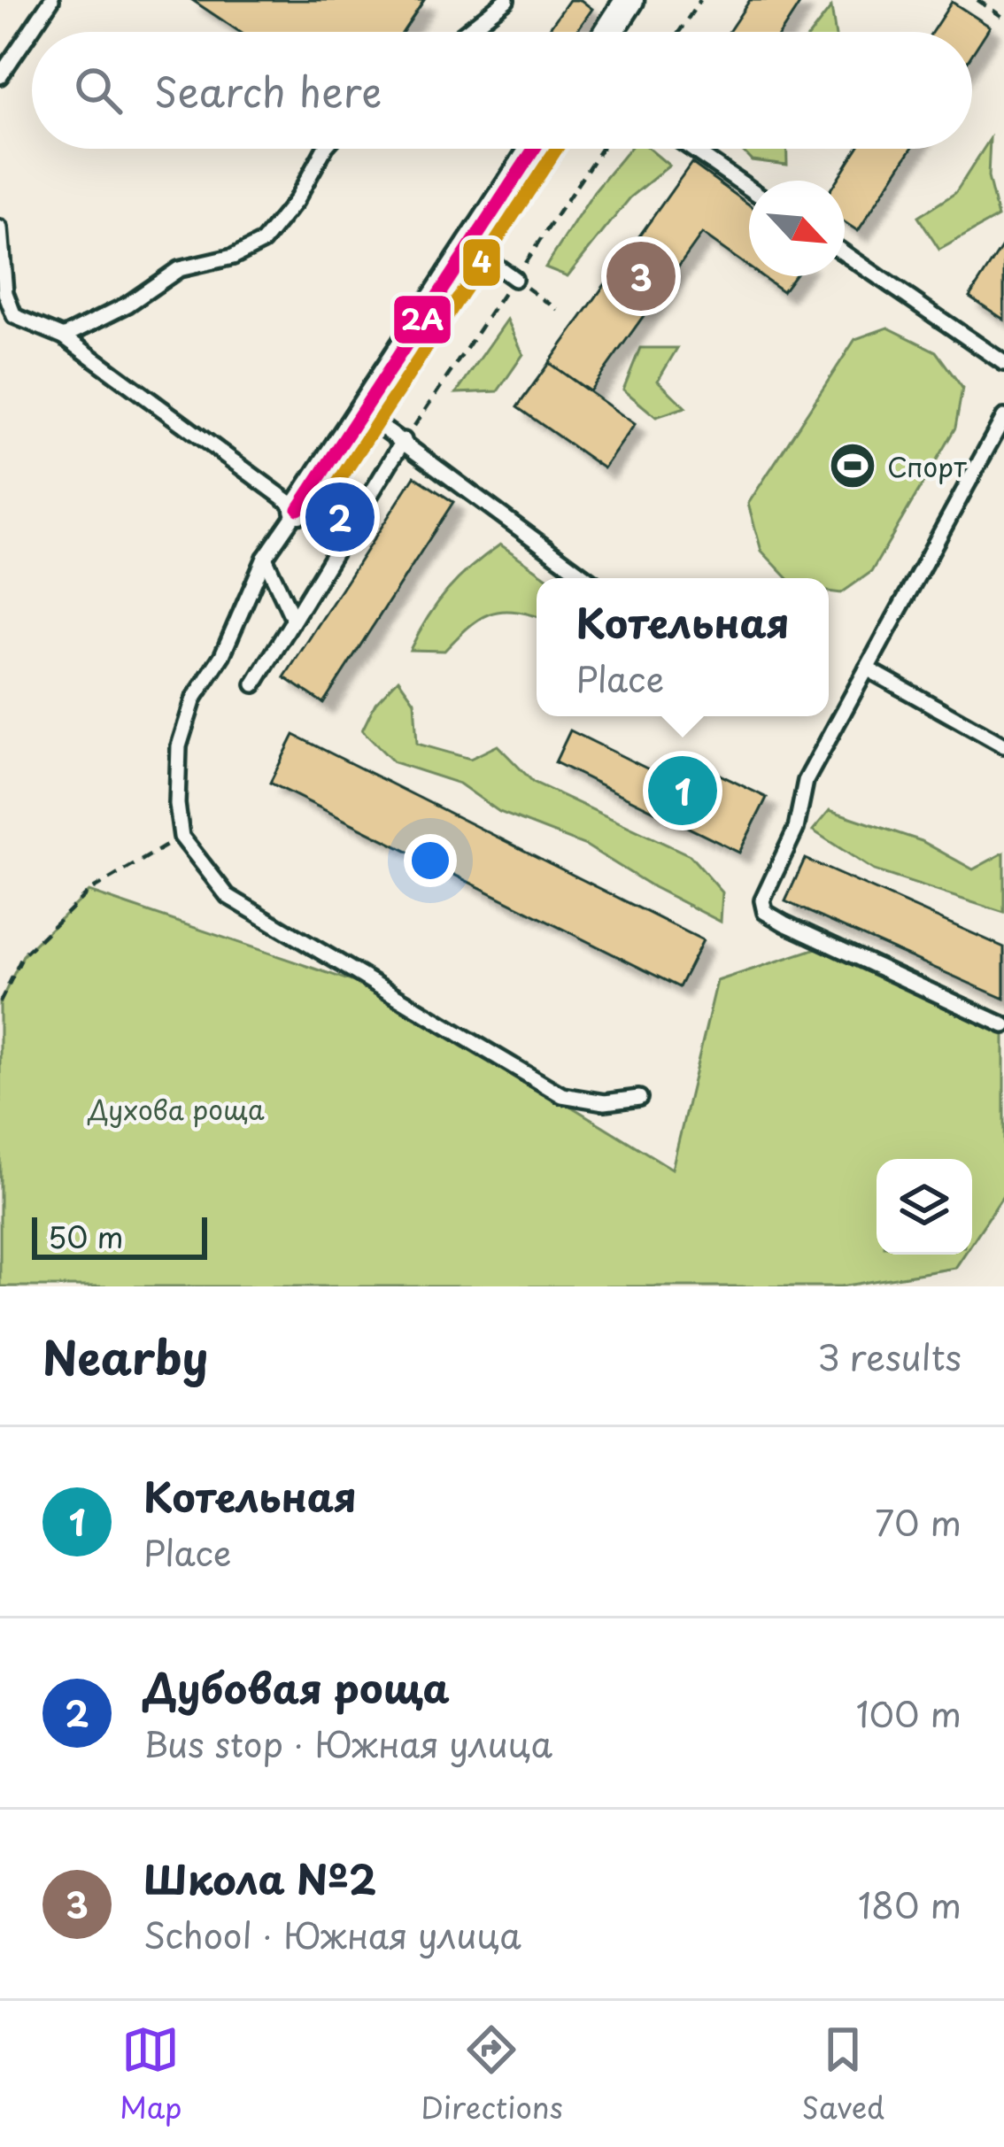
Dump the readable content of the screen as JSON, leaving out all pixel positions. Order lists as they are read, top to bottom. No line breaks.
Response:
{"parks":["Духова роща"],"places":{"sports":["Спорт"]},"lines":["transit line 2А","transit line 4"],"scale_bar":"50 m","north":"bottom right","page":{"search":"Search here","pins":["3","2","1"],"popup":["Котельная","Place"],"scale":"50 m","heading":["Nearby","3 results"],"list":[{"mark":"1","name":"Котельная","note":"Place","value":"70 m"},{"mark":"2","name":"Дубовая роща","note":"Bus stop · Южная улица","value":"100 m"},{"mark":"3","name":"Школа №2","note":"School · Южная улица","value":"180 m"}],"nav":["Map","Directions","Saved"]}}
